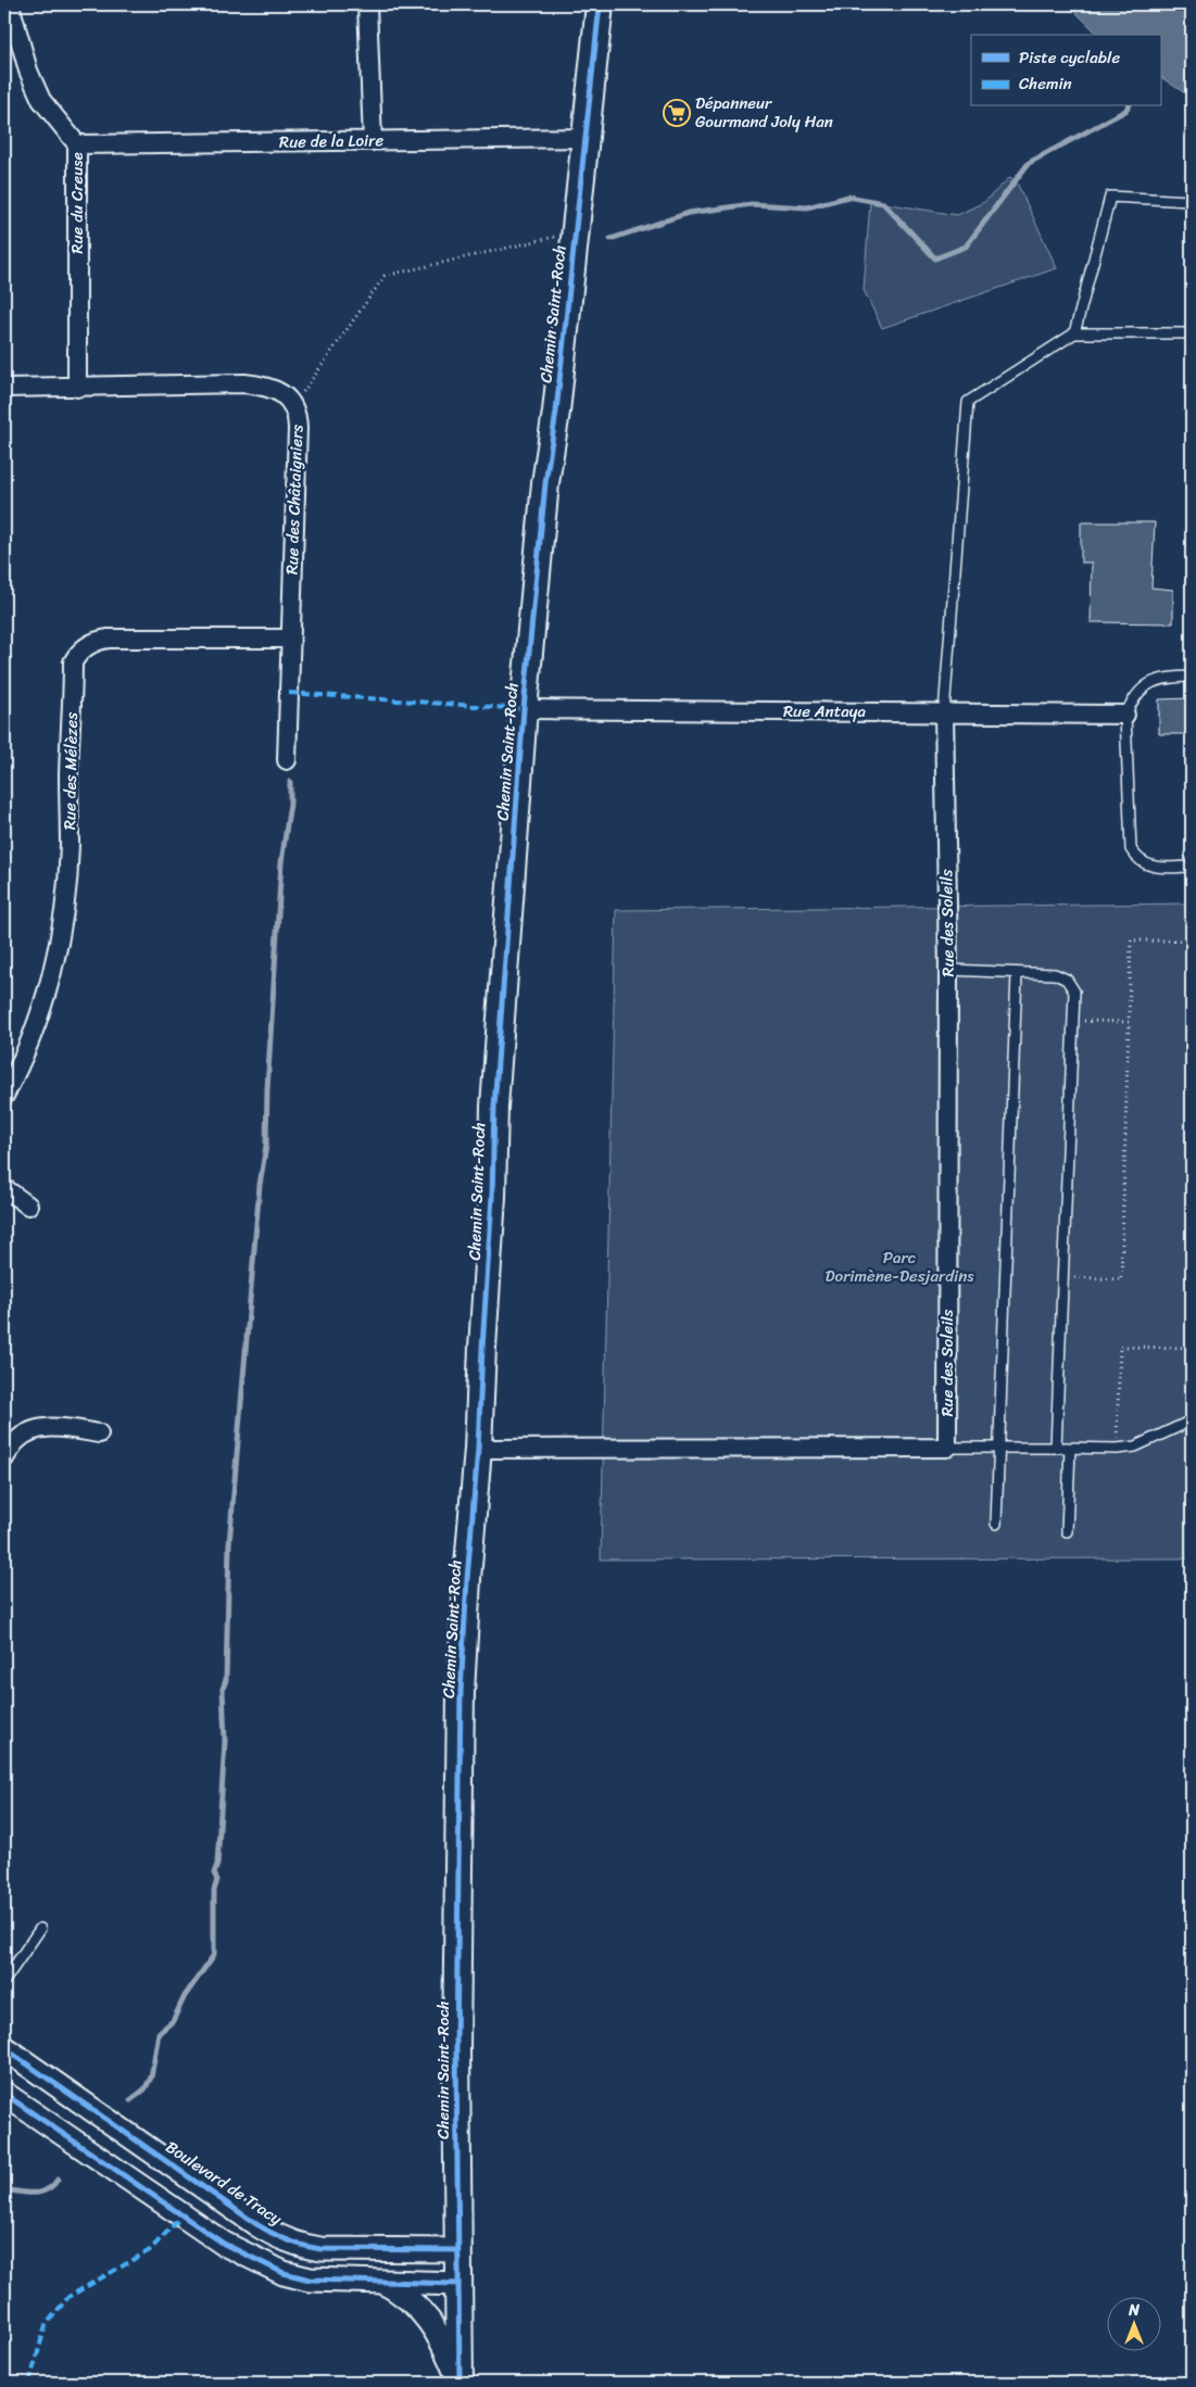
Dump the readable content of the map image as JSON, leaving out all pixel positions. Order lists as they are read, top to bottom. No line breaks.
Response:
{"streets":{"main road":["Chemin Saint-Roch"],"street":["Rue de la Loire","Rue du Creuse","Rue des Châtaigniers","Rue Antaya","Rue des Mélèzes","Rue des Soleils","Boulevard de Tracy"]},"crossings":[["Rue de la Loire","Rue du Creuse"],["Rue de la Loire","Chemin Saint-Roch"],["Rue du Creuse","Rue des Châtaigniers"],["Chemin Saint-Roch","Rue Antaya"],["Chemin Saint-Roch","Boulevard de Tracy"],["Rue des Châtaigniers","Rue des Mélèzes"],["Rue Antaya","Rue des Soleils"]],"parks":["Parc Dorimène-Desjardins"],"places":{"supermarket":["Dépanneur Gourmand Joly Han"]},"legend":["Piste cyclable","Chemin"],"north":"top"}
